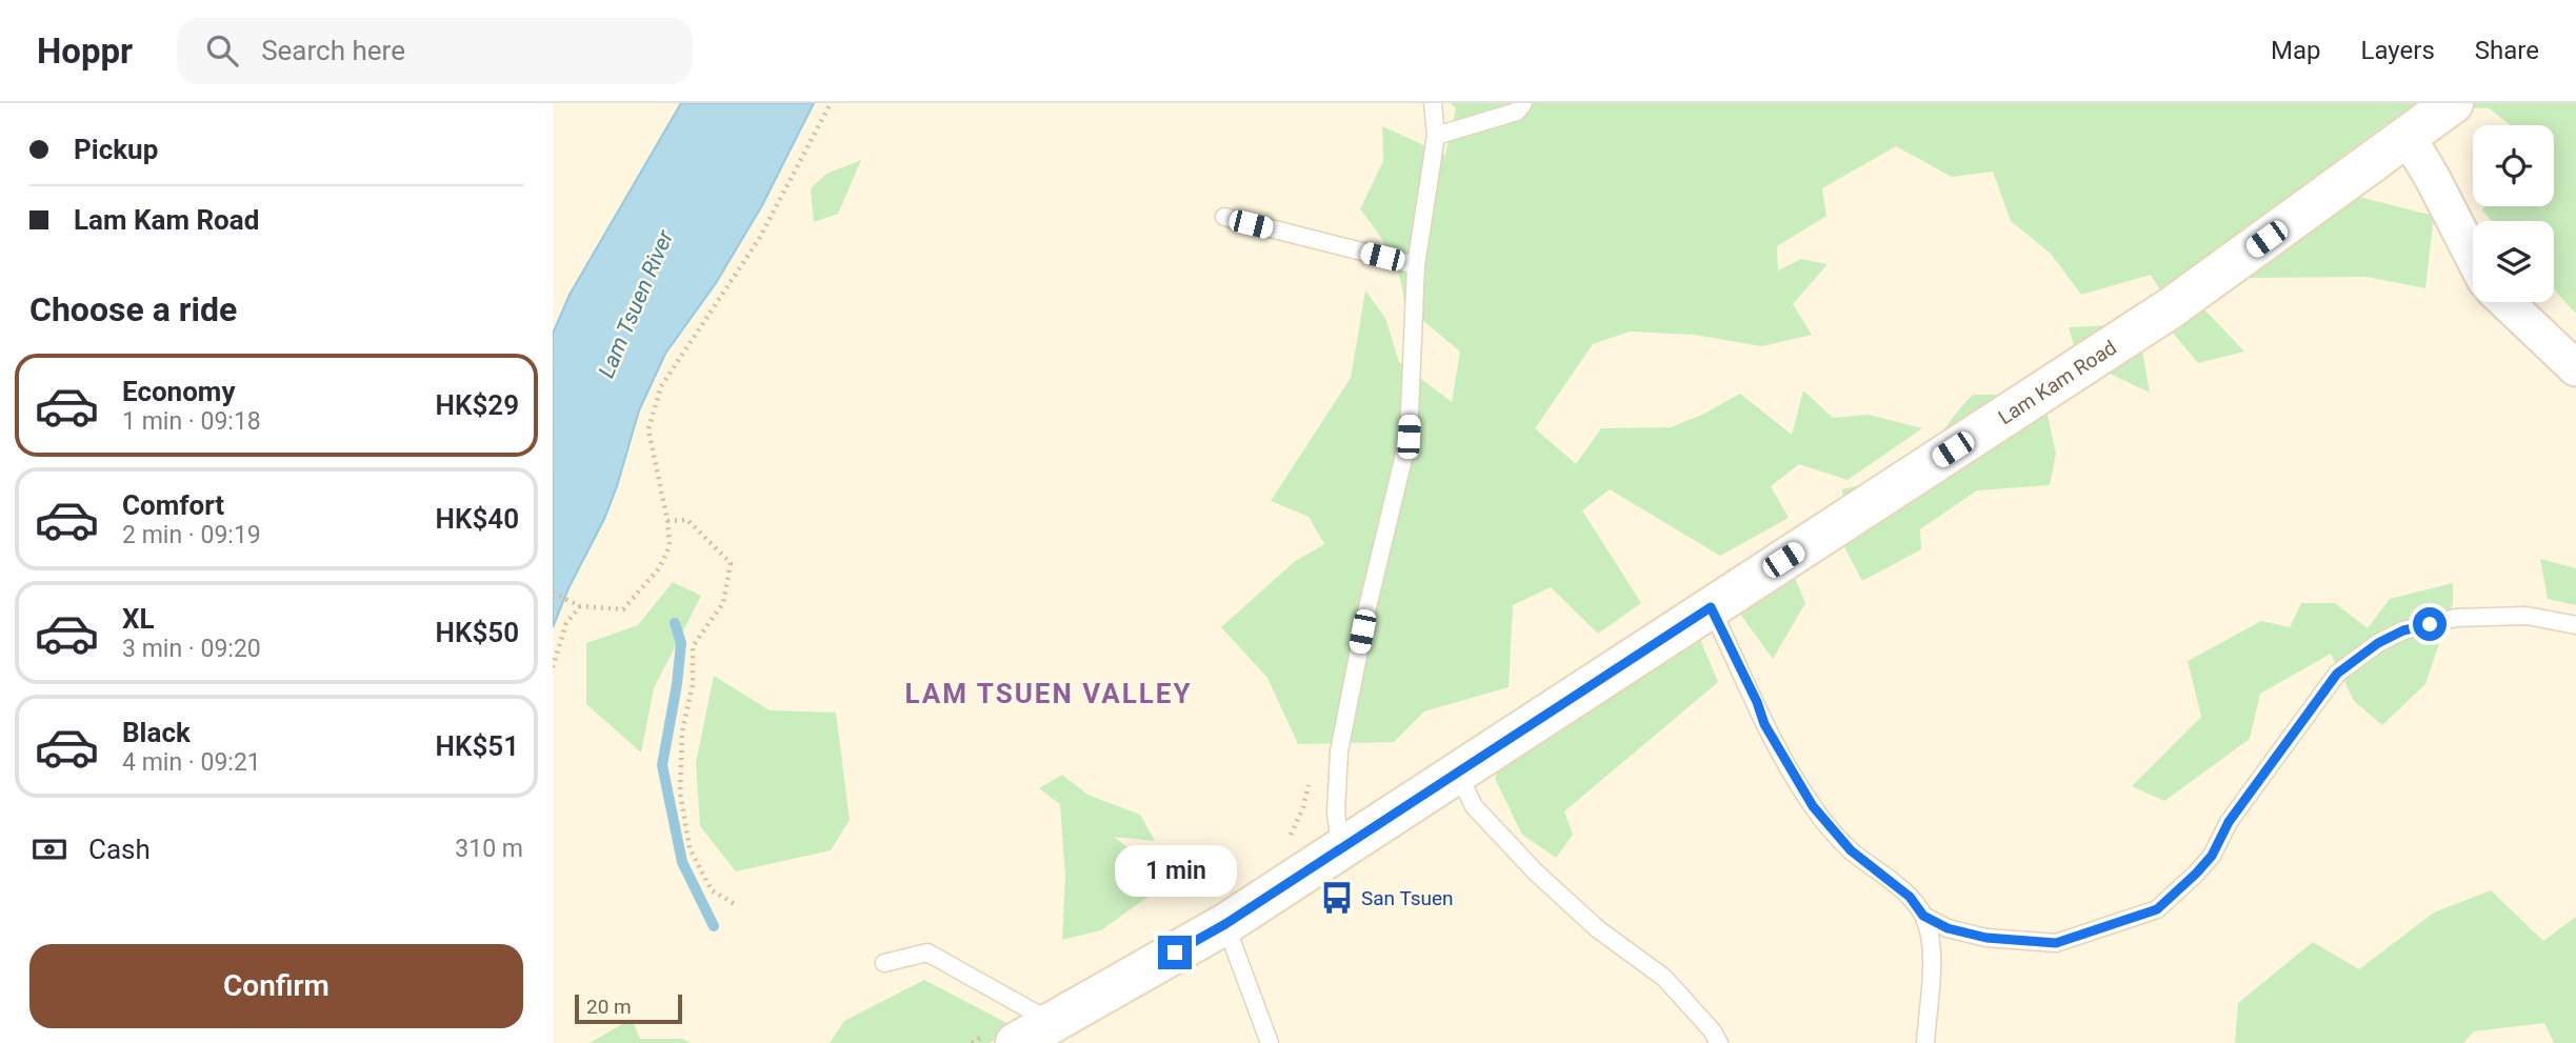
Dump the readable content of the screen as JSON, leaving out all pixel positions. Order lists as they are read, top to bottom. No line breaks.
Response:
{"streets":{"main road":["Lam Kam Road"]},"districts":["LAM TSUEN VALLEY"],"water":["Lam Tsuen River"],"places":{"bus stop":["San Tsuen"]},"scale_bar":"20 m","page":{"header":"Hoppr","search":"Search here","nav":["Map","Layers","Share"],"banner":["Pickup","Lam Kam Road"],"heading":"Choose a ride","list":[{"name":"Economy","note":"1 min · 09:18","value":"HK$29"},{"name":"Comfort","note":"2 min · 09:19","value":"HK$40"},{"name":"XL","note":"3 min · 09:20","value":"HK$50"},{"name":"Black","note":"4 min · 09:21","value":"HK$51"}],"pay":["Cash","310 m"],"bubble":"1 min","buttons":"Confirm","scale":"20 m"}}
